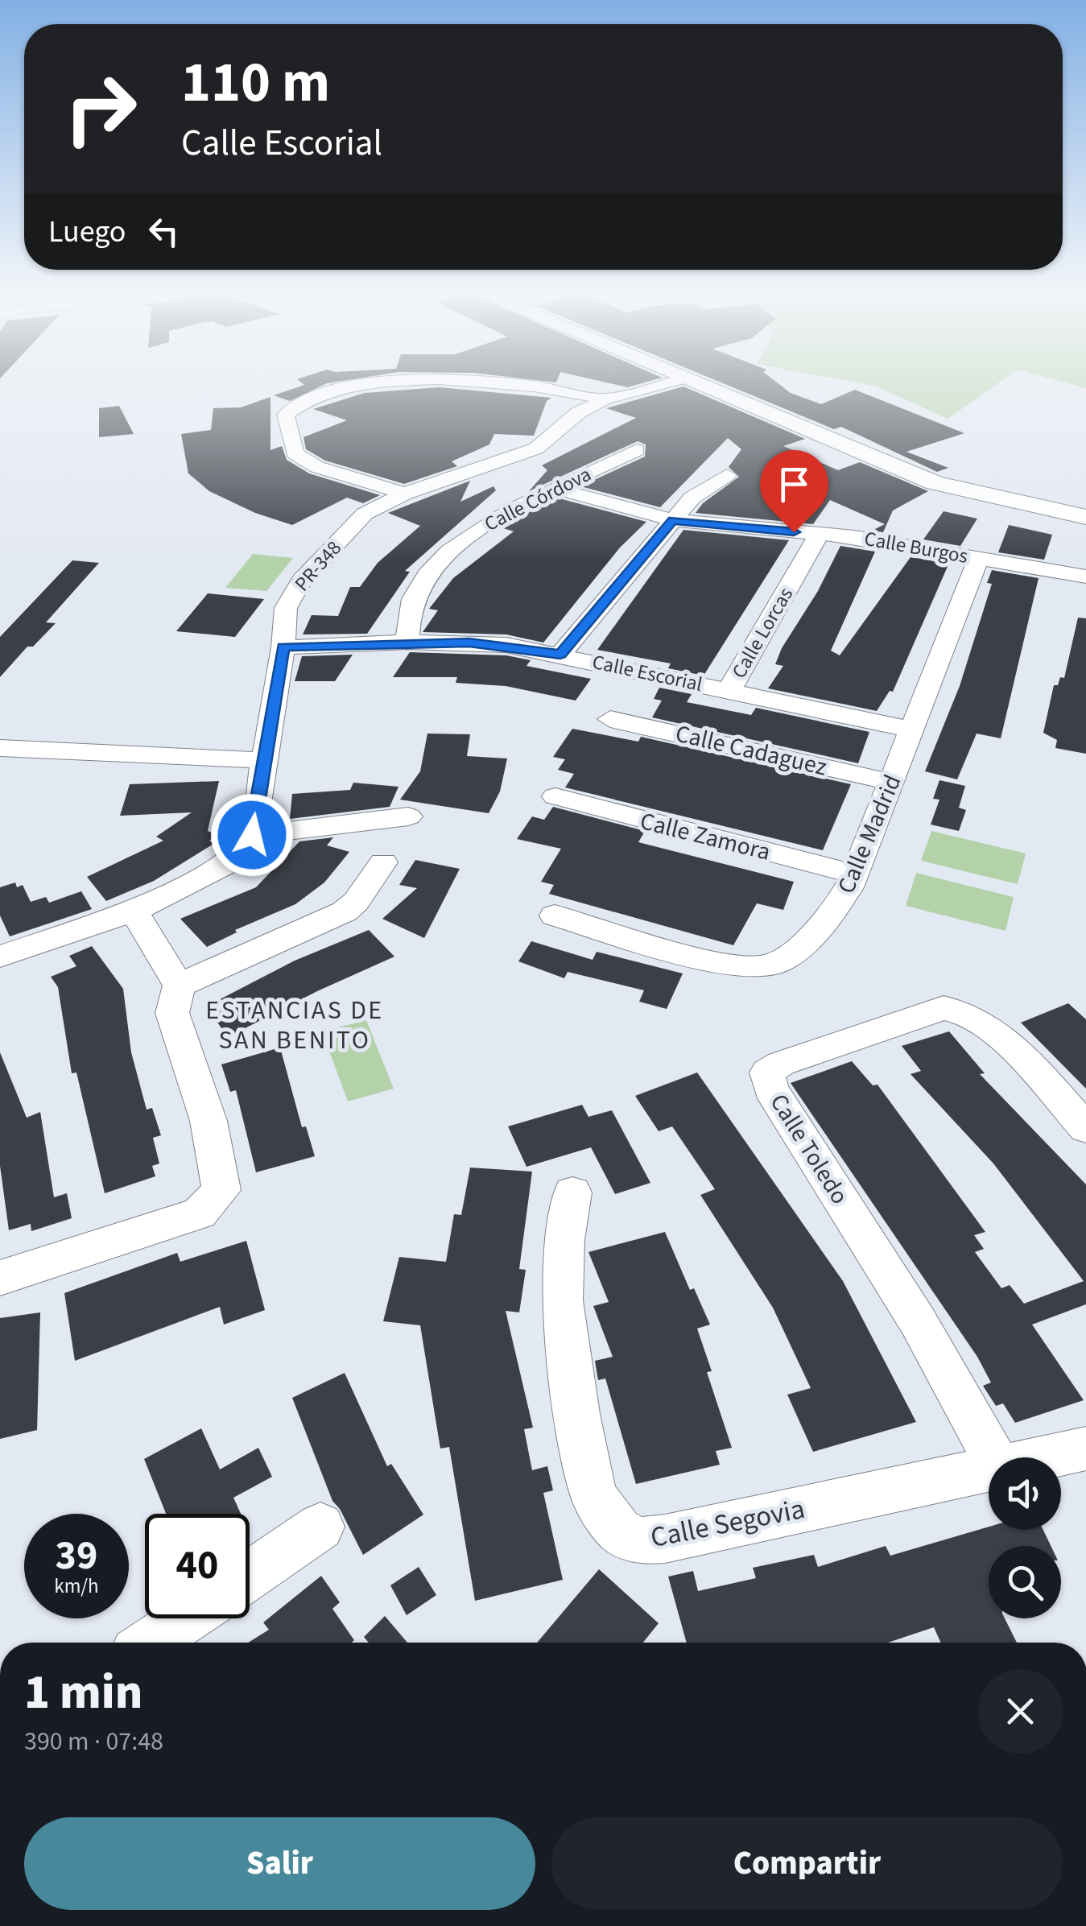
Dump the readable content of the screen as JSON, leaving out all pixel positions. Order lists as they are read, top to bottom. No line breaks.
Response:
{"streets":{"street":["Calle Córdova","Calle Burgos","PR-348","Calle Lorcas","Calle Escorial","Calle Cadaguez","Calle Madrid","Calle Zamora","Calle Toledo","Calle Segovia"]},"crossings":[["Calle Córdova","Calle Burgos"],["Calle Córdova","Calle Escorial"],["Calle Burgos","Calle Lorcas"],["Calle Burgos","Calle Madrid"],["PR-348","Calle Escorial"],["Calle Lorcas","Calle Escorial"],["Calle Escorial","Calle Madrid"],["Calle Cadaguez","Calle Madrid"],["Calle Madrid","Calle Zamora"]],"districts":["ESTANCIAS DE SAN BENITO"],"page":{"turn":["110 m","Calle Escorial"],"then":"Luego","speed":"39 km/h","limit":"40","heading":["1 min","390 m · 07:48"],"buttons":["Salir","Compartir"]}}
